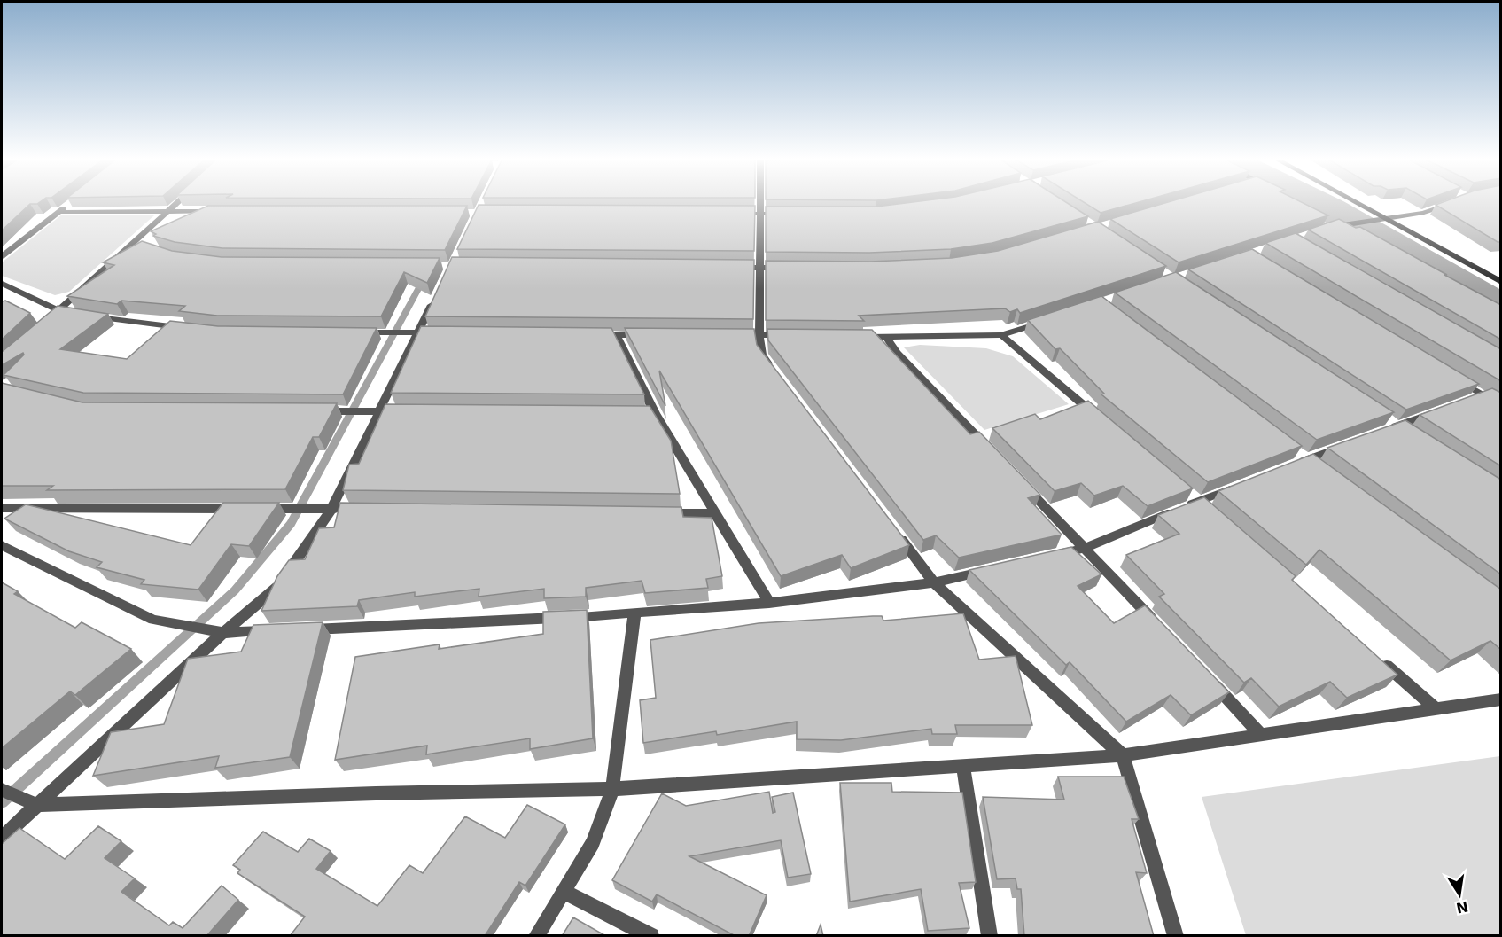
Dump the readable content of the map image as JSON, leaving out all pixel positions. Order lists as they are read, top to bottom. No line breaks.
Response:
{"north":"bottom"}
